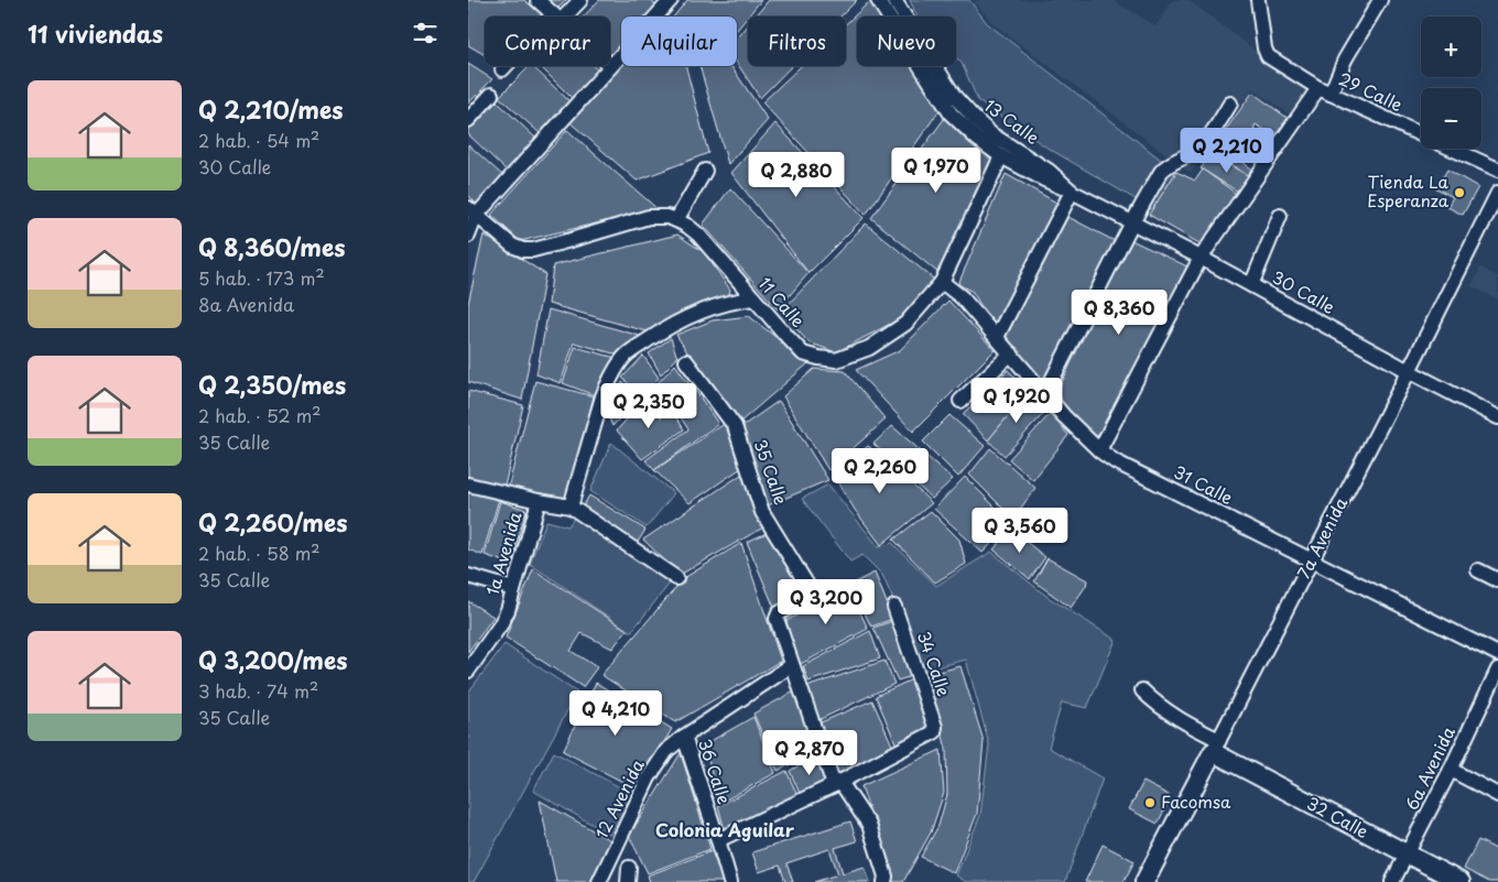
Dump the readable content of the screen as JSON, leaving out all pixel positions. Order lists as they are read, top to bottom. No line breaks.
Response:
{"streets":{"main road":["7a Avenida","32 Calle"],"street":["29 Calle","13 Calle","30 Calle","11 Calle","35 Calle","31 Calle","1a Avenida","34 Calle","6a Avenida","36 Calle","12 Avenida"]},"crossings":[["13 Calle","30 Calle"],["30 Calle","7a Avenida"],["11 Calle","31 Calle"],["35 Calle","34 Calle"],["35 Calle","12 Avenida"],["31 Calle","7a Avenida"],["7a Avenida","32 Calle"],["6a Avenida","32 Calle"],["36 Calle","12 Avenida"]],"districts":["Colonia Aguilar"],"places":["Tienda La Esperanza","Facomsa"],"page":{"heading":"11 viviendas","map_buttons":["+","−"],"chip":["Comprar","Alquilar","Filtros","Nuevo"],"list":[{"name":"Q 2,210/mes","note":"2 hab. · 54 m² · 30 Calle"},{"name":"Q 8,360/mes","note":"5 hab. · 173 m² · 8a Avenida"},{"name":"Q 2,350/mes","note":"2 hab. · 52 m² · 35 Calle"},{"name":"Q 2,260/mes","note":"2 hab. · 58 m² · 35 Calle"},{"name":"Q 3,200/mes","note":"3 hab. · 74 m² · 35 Calle"}],"price":["Q 2,210","Q 1,970","Q 2,880","Q 8,360","Q 1,920","Q 2,350","Q 2,260","Q 3,560","Q 3,200","Q 4,210","Q 2,870"]}}
